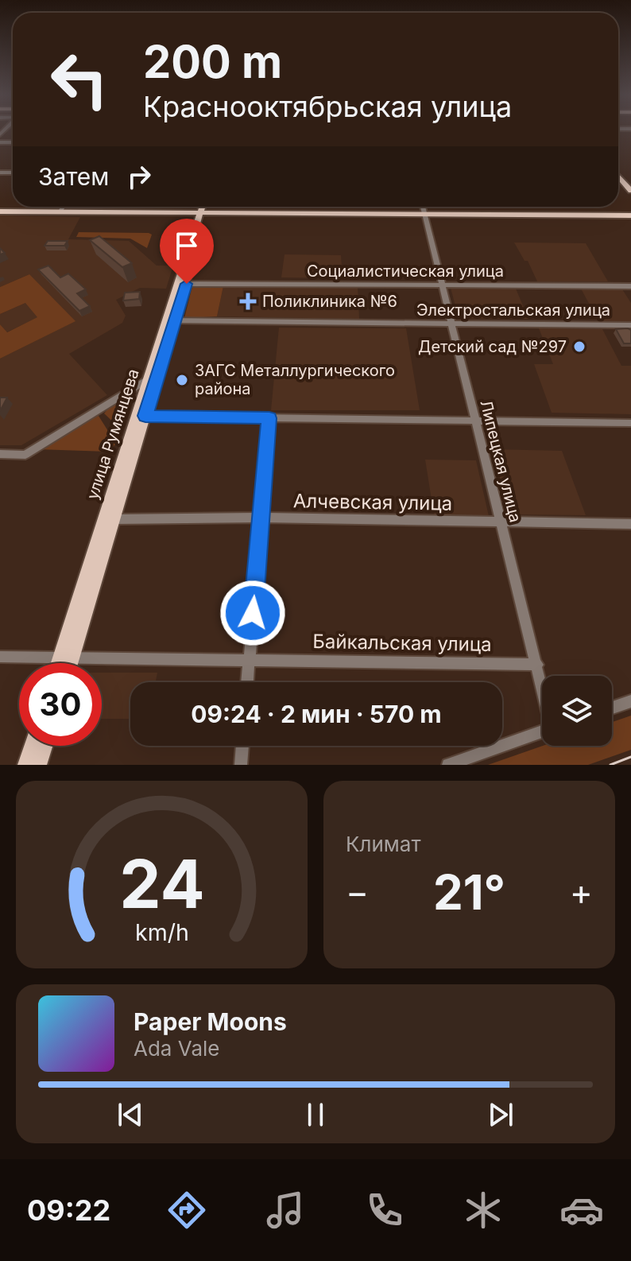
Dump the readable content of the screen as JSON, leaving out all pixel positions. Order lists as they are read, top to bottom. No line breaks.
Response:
{"streets":{"main road":["улица Румянцева"],"street":["Социалистическая улица","Электростальская улица","Липецкая улица","Алчевская улица","Байкальская улица"]},"crossings":[["Социалистическая улица","улица Румянцева"],["Социалистическая улица","Липецкая улица"],["Электростальская улица","улица Румянцева"],["Электростальская улица","Липецкая улица"],["улица Румянцева","Алчевская улица"],["улица Румянцева","Байкальская улица"],["Липецкая улица","Алчевская улица"],["Липецкая улица","Байкальская улица"]],"places":{"health":["Поликлиника №6"],"other":["Детский сад №297","ЗАГС Металлургического района"]},"page":{"turn":["200 m","Краснооктябрьская улица"],"then":"Затем","limit":"30","trip":"09:24 · 2 мин · 570 m","tile":"Климат","heat":["−","21°","+"],"song":["Paper Moons","Ada Vale"],"tabs":"09:22","gauge":["24","km/h"]}}
